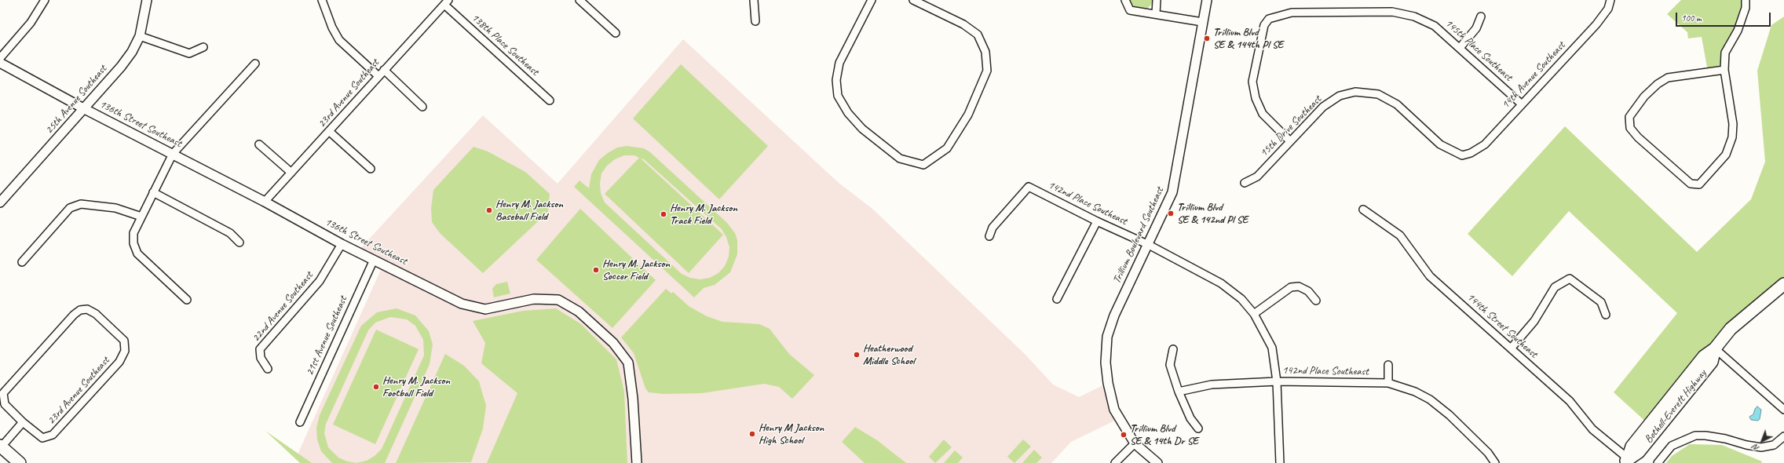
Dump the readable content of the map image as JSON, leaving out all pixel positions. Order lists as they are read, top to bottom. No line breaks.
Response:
{"streets":{"main road":["Bothell-Everett Highway"],"street":["138th Place Southeast","145th Place Southeast","14th Avenue Southeast","23rd Avenue Southeast","25th Avenue Southeast","136th Street Southeast","15th Drive Southeast","142nd Place Southeast","Trillium Boulevard Southeast","22nd Avenue Southeast","144th Street Southeast","21st Avenue Southeast"]},"crossings":[["138th Place Southeast","23rd Avenue Southeast"],["145th Place Southeast","14th Avenue Southeast"],["145th Place Southeast","15th Drive Southeast"],["14th Avenue Southeast","15th Drive Southeast"],["23rd Avenue Southeast","136th Street Southeast"],["25th Avenue Southeast","136th Street Southeast"],["136th Street Southeast","22nd Avenue Southeast"],["136th Street Southeast","21st Avenue Southeast"],["142nd Place Southeast","Trillium Boulevard Southeast"],["144th Street Southeast","Bothell-Everett Highway"]],"places":["Trillium Blvd SE & 144th Pl SE","Henry M. Jackson Baseball Field","Trillium Blvd SE & 142nd Pl SE","Henry M. Jackson Track Field","Henry M. Jackson Soccer Field","Heatherwood Middle School","Henry M. Jackson Football Field","Henry M Jackson High School","Trillium Blvd SE & 14th Dr SE"],"scale_bar":"100 m","north":"bottom left"}
